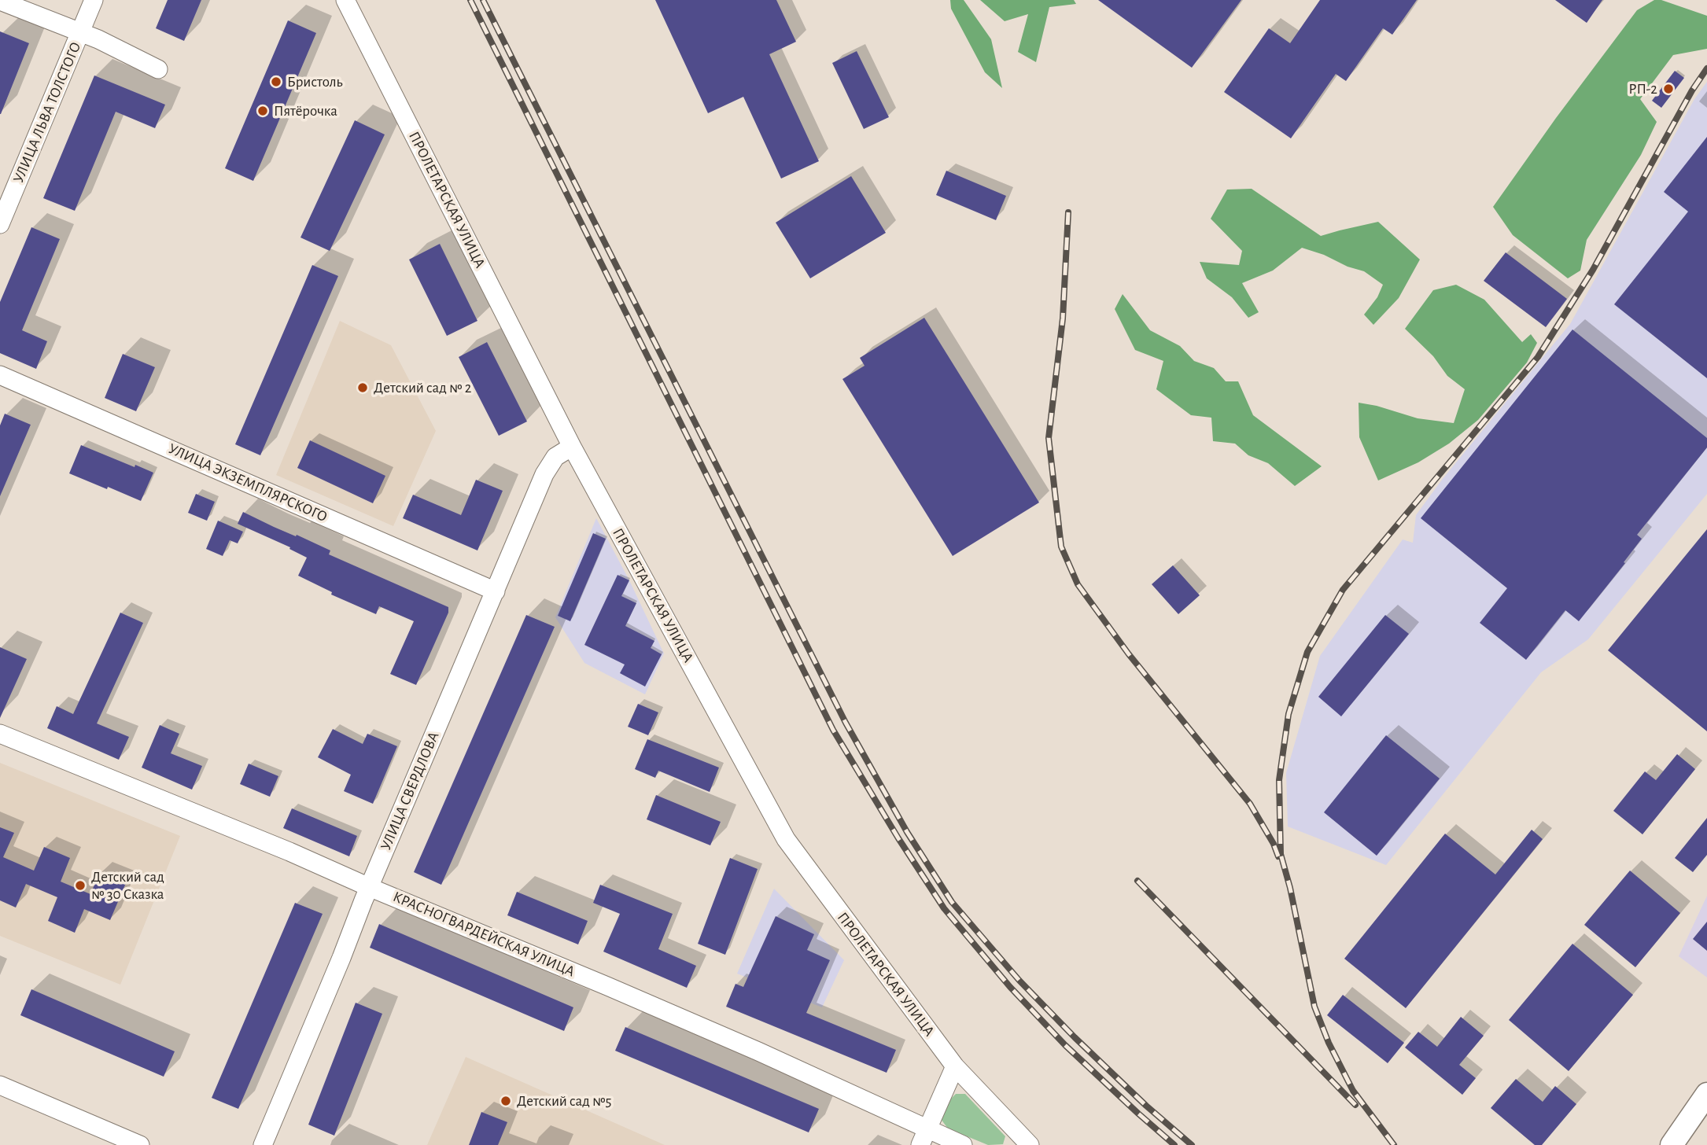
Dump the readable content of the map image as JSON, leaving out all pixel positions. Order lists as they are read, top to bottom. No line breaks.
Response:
{"streets":{"street":["УЛИЦА ЛЬВА ТОЛСТОГО","ПРОЛЕТАРСКАЯ УЛИЦА","УЛИЦА ЭКЗЕМПЛЯРСКОГО","УЛИЦА СВЕРДЛОВА","КРАСНОГВАРДЕЙСКАЯ УЛИЦА"]},"crossings":[["ПРОЛЕТАРСКАЯ УЛИЦА","УЛИЦА СВЕРДЛОВА"],["УЛИЦА ЭКЗЕМПЛЯРСКОГО","УЛИЦА СВЕРДЛОВА"],["УЛИЦА СВЕРДЛОВА","КРАСНОГВАРДЕЙСКАЯ УЛИЦА"]],"places":["Бристоль","РП-2","Пятёрочка","Детский сад № 2","Детский сад № 30 Сказка","Детский сад №5"]}
